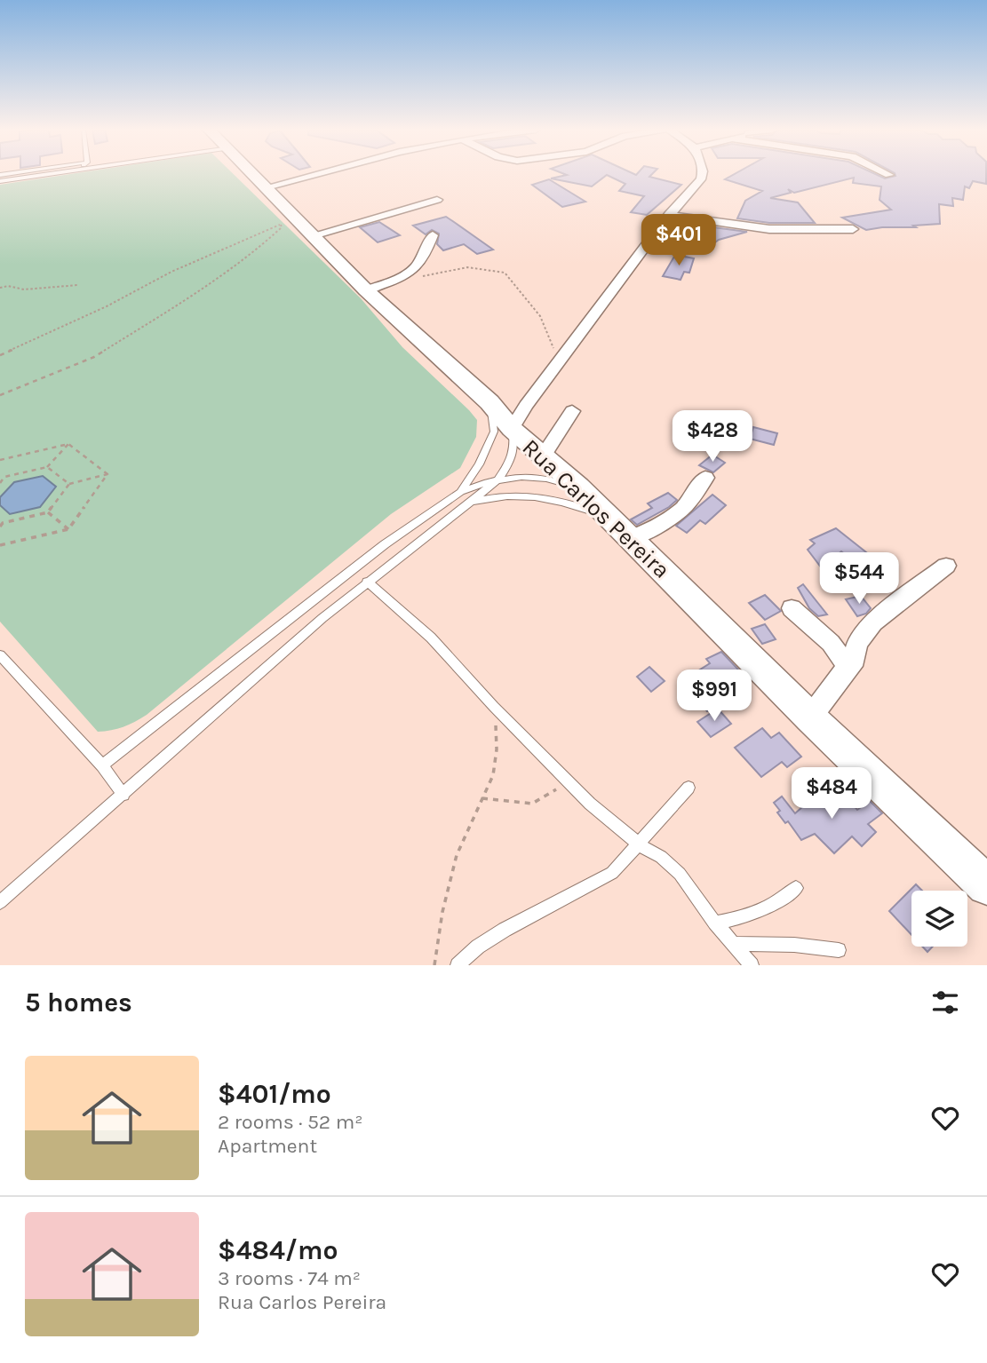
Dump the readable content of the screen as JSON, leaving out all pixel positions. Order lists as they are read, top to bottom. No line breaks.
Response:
{"streets":{"main road":["Rua Carlos Pereira"]},"page":{"price":["$401","$428","$544","$991","$484"],"heading":"5 homes","list":[{"name":"$401/mo","note":"2 rooms · 52 m² · Apartment"},{"name":"$484/mo","note":"3 rooms · 74 m² · Rua Carlos Pereira"}]}}
